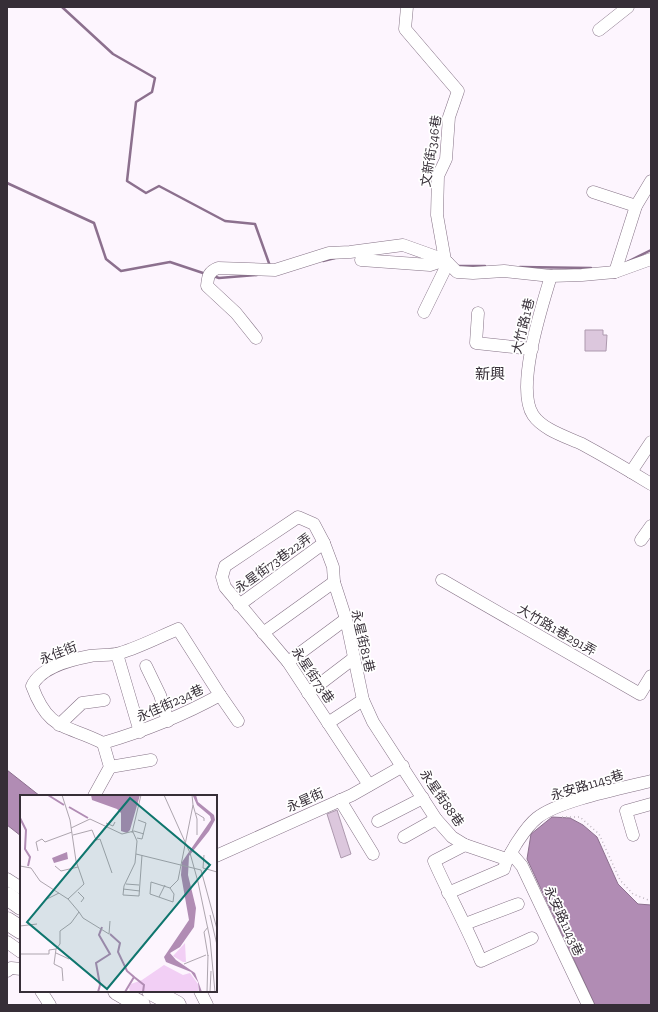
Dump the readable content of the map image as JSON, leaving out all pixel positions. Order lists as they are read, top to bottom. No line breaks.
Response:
{"streets":{"street":["文新街346巷","大竹路1巷","永星街73巷22弄","大竹路1巷291弄","永星街81巷","永佳街","永星街73巷","永佳街234巷","永安路1145巷","永星街88巷","永星街","永安路1143巷"]},"crossings":[["永星街73巷22弄","永星街81巷"],["永星街73巷22弄","永星街73巷"],["永星街81巷","永星街73巷"],["永星街81巷","永星街88巷"],["永星街81巷","永星街"],["永佳街","永佳街234巷"],["永星街73巷","永星街"],["永安路1145巷","永星街88巷"],["永安路1145巷","永安路1143巷"],["永星街88巷","永星街"],["永星街88巷","永安路1143巷"]],"districts":["新興"]}
